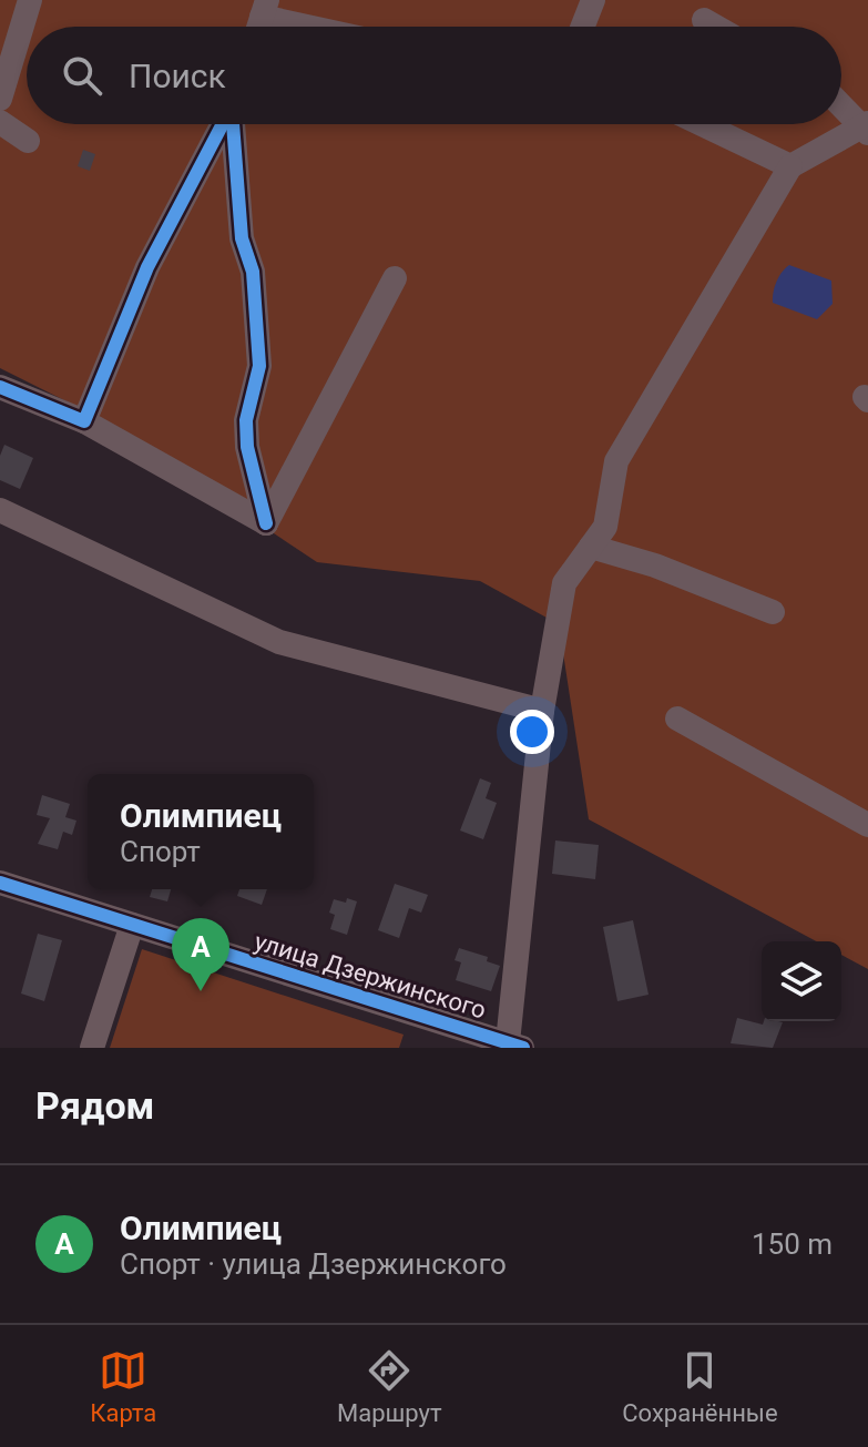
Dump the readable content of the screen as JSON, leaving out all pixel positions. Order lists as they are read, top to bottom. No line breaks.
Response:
{"streets":{"street":["улица Дзержинского"]},"page":{"search":"Поиск","popup":["Олимпиец","Спорт"],"pins":"A","heading":"Рядом","list":[{"mark":"A","name":"Олимпиец","note":"Спорт · улица Дзержинского","value":"150 m"}],"nav":["Карта","Маршрут","Сохранённые"]}}
